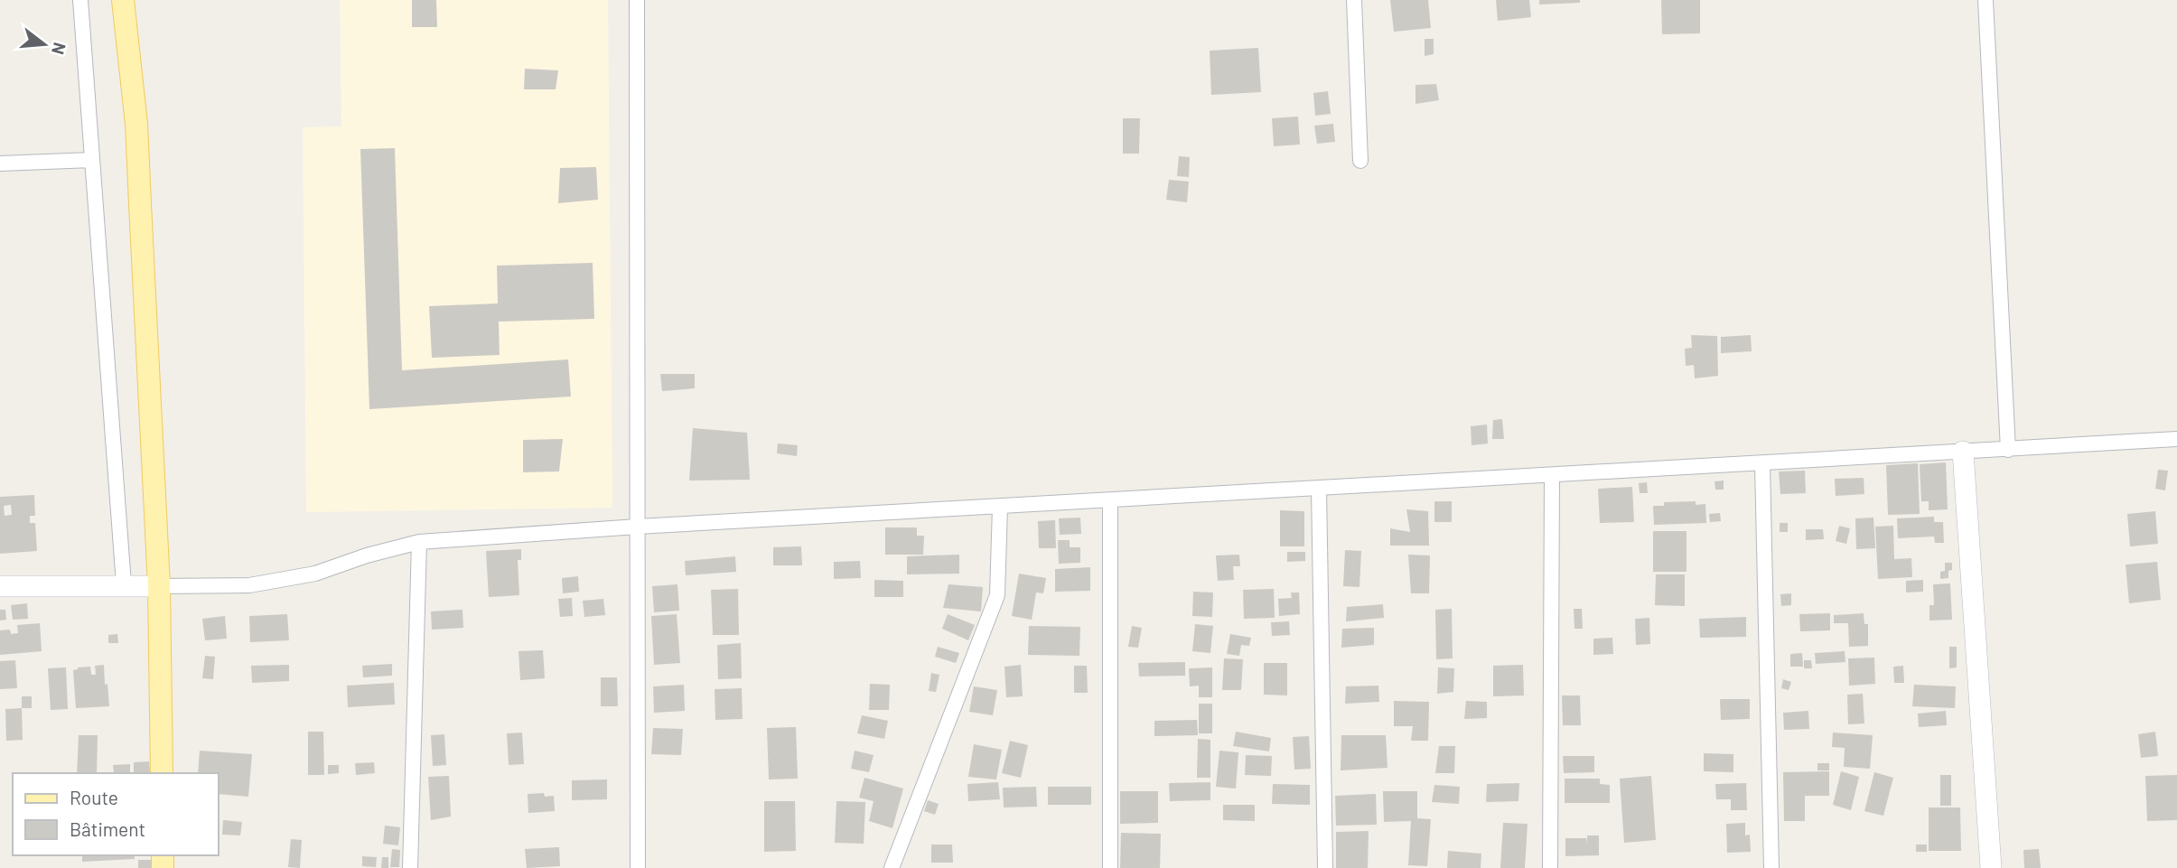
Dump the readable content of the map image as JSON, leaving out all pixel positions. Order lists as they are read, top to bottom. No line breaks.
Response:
{"legend":["Route","Bâtiment"],"north":"right"}
